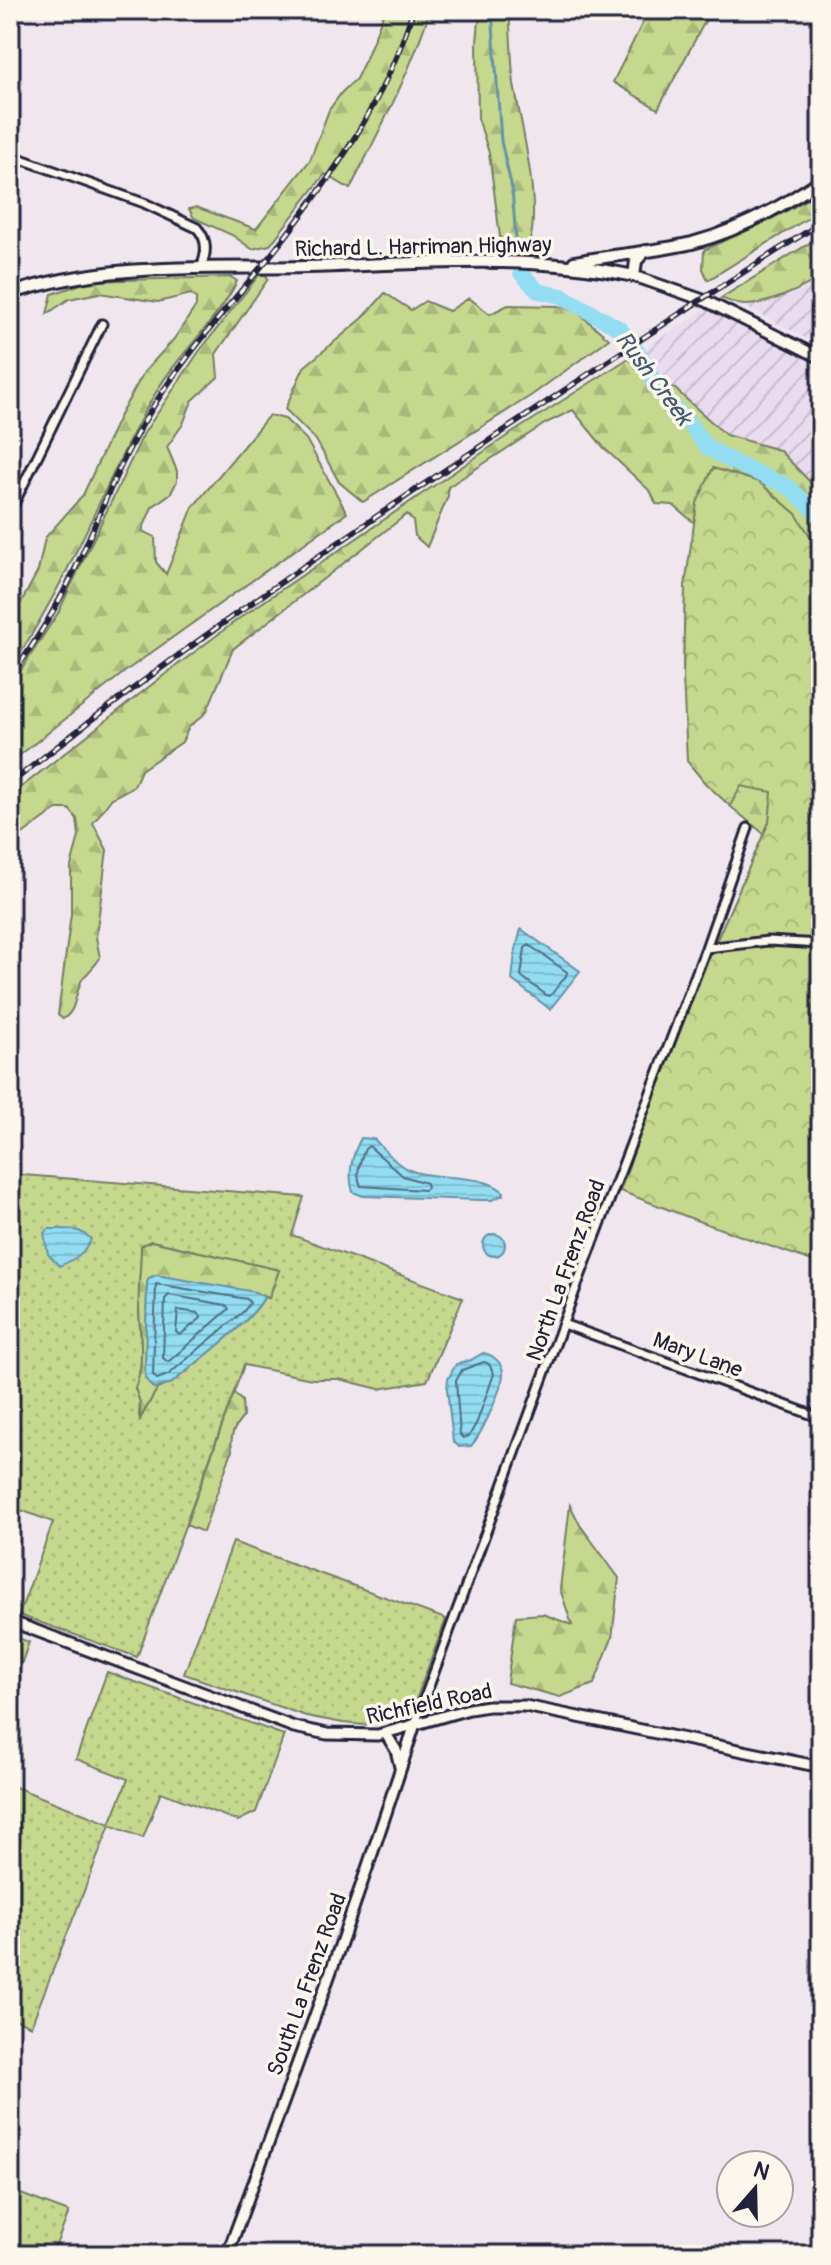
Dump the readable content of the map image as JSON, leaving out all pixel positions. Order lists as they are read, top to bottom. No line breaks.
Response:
{"streets":{"main road":["Richard L. Harriman Highway"],"street":["North La Frenz Road","Mary Lane","Richfield Road","South La Frenz Road"]},"crossings":[["North La Frenz Road","Mary Lane"],["North La Frenz Road","Richfield Road"],["North La Frenz Road","South La Frenz Road"],["Richfield Road","South La Frenz Road"]],"water":["Rush Creek"],"north":"top"}
